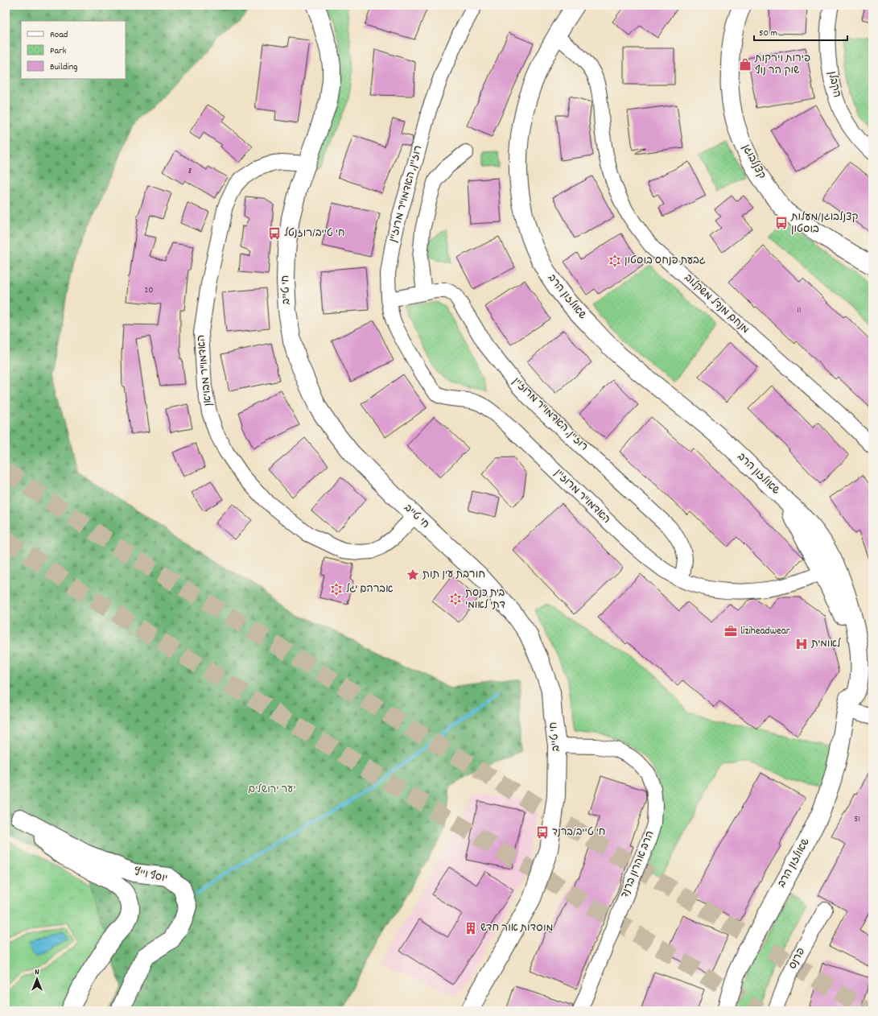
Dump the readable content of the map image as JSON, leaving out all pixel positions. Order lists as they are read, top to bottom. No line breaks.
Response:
{"streets":{"street":["הקבלן","קצנלבוגן","רוז'ין, האדמו\"ר מרוז'ין","חי טייב","שאולזון הרב","מנחם מנדל משקלוב","האדמו\"ר מבויאן","האדמו\"ר מרוז'ין","הרב אהרון ברנד","יוסף וייץ","פרנס"]},"crossings":[["רוז'ין, האדמו\"ר מרוז'ין","האדמו\"ר מרוז'ין"],["חי טייב","האדמו\"ר מבויאן"],["חי טייב","הרב אהרון ברנד"],["שאולזון הרב","מנחם מנדל משקלוב"],["שאולזון הרב","האדמו\"ר מרוז'ין"]],"parks":["יער ירושלים"],"places":{"shop":["פירות וירקות שוק הר נוף"],"bus stop":["קצנלבוגן/מעלות בוסטון","חי טייב/רוזנטל","חי טייב/ברנד"],"synagogue":["גבעת פנחס בוסטון","אברהם יגל","בית כנסת דתי לאומי"],"place":["חורבת עין תות"],"office":["liziheadwear"],"hospital":["לאומית"],"building":["מוסדות אור חדש"]},"house_numbers":["8","20","11","51"],"legend":["Road","Park","Building"],"scale_bar":"50 m","north":"top"}
